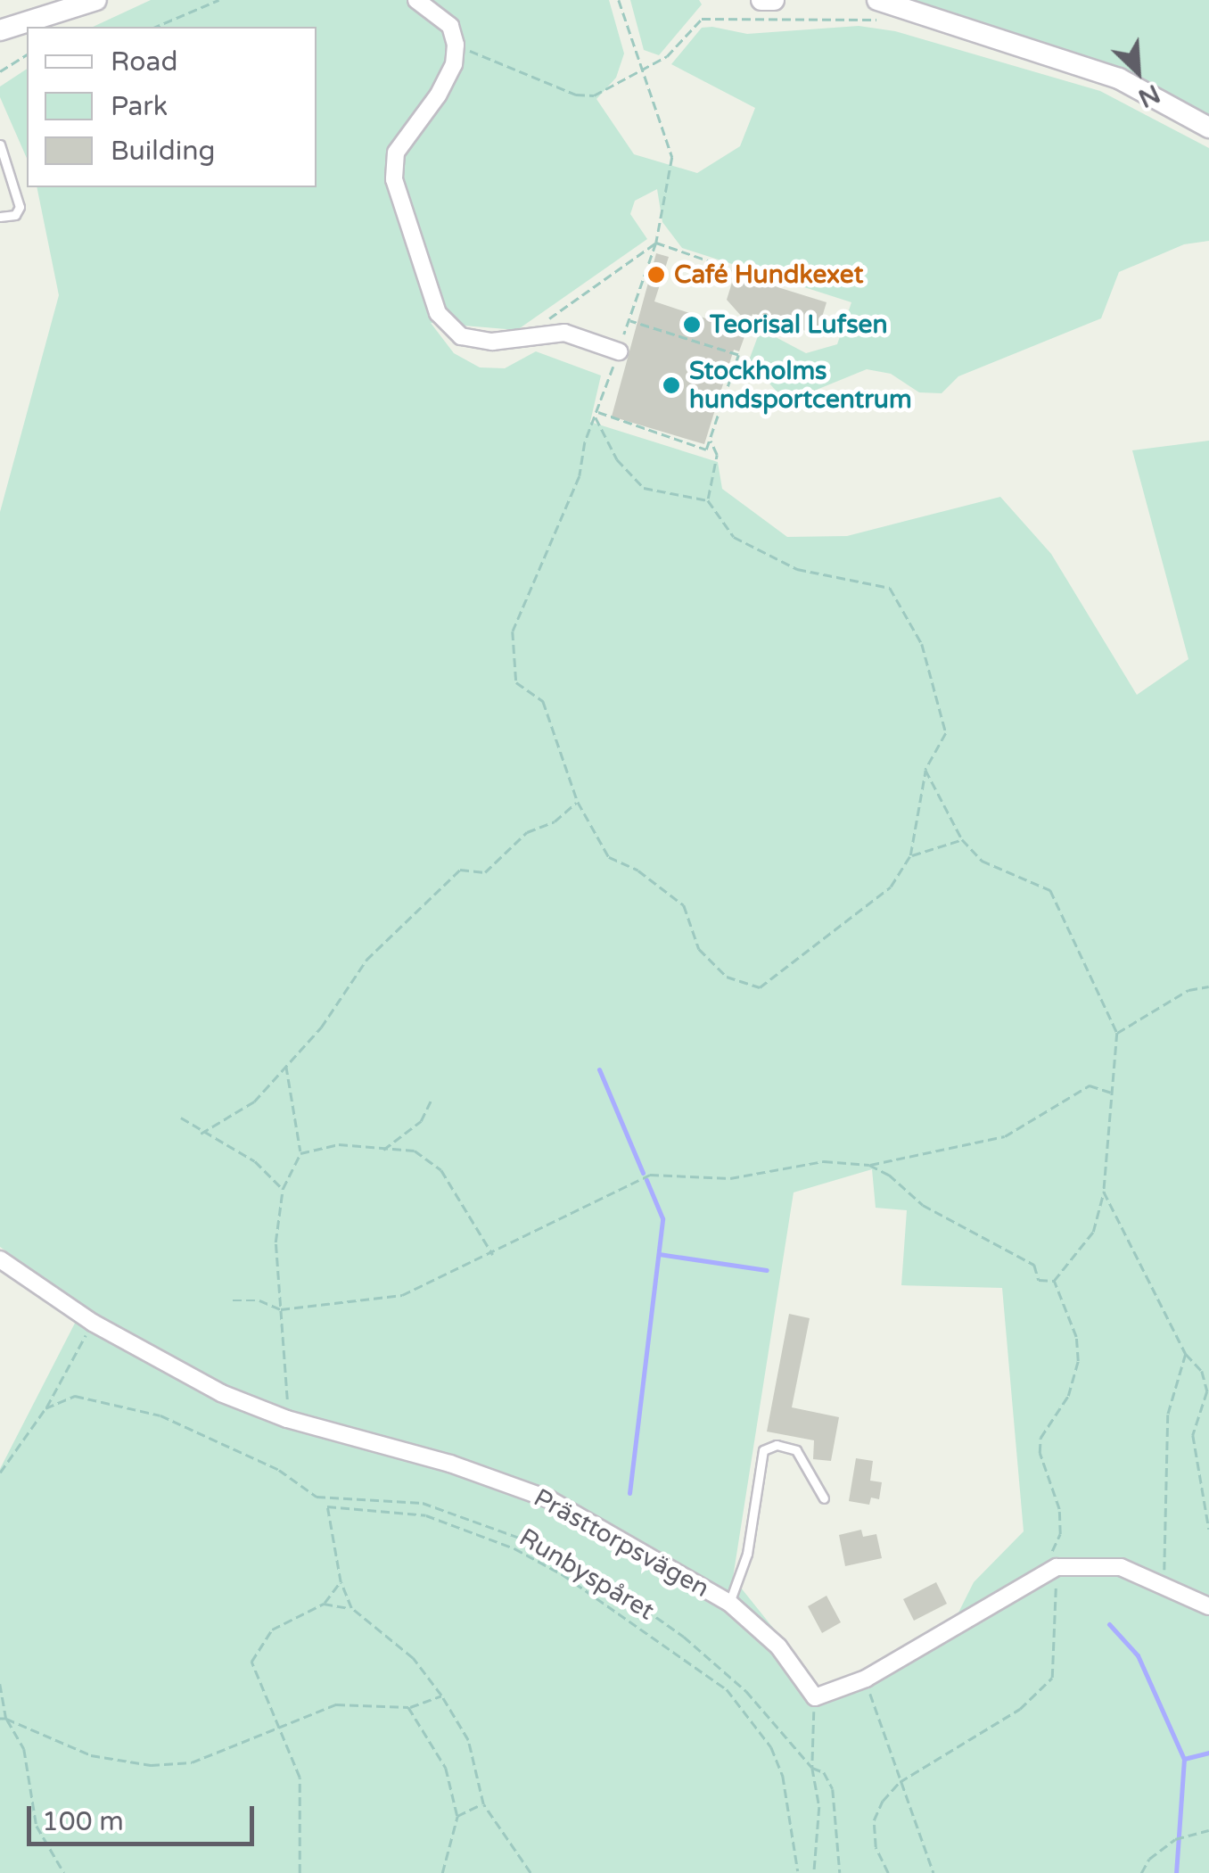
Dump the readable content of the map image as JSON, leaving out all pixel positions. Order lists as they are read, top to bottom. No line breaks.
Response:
{"streets":{"street":["Prästtorpsvägen"],"path":["Runbyspåret"]},"places":["Café Hundkexet","Teorisal Lufsen","Stockholms hundsportcentrum"],"legend":["Road","Park","Building"],"scale_bar":"100 m","north":"bottom right"}
